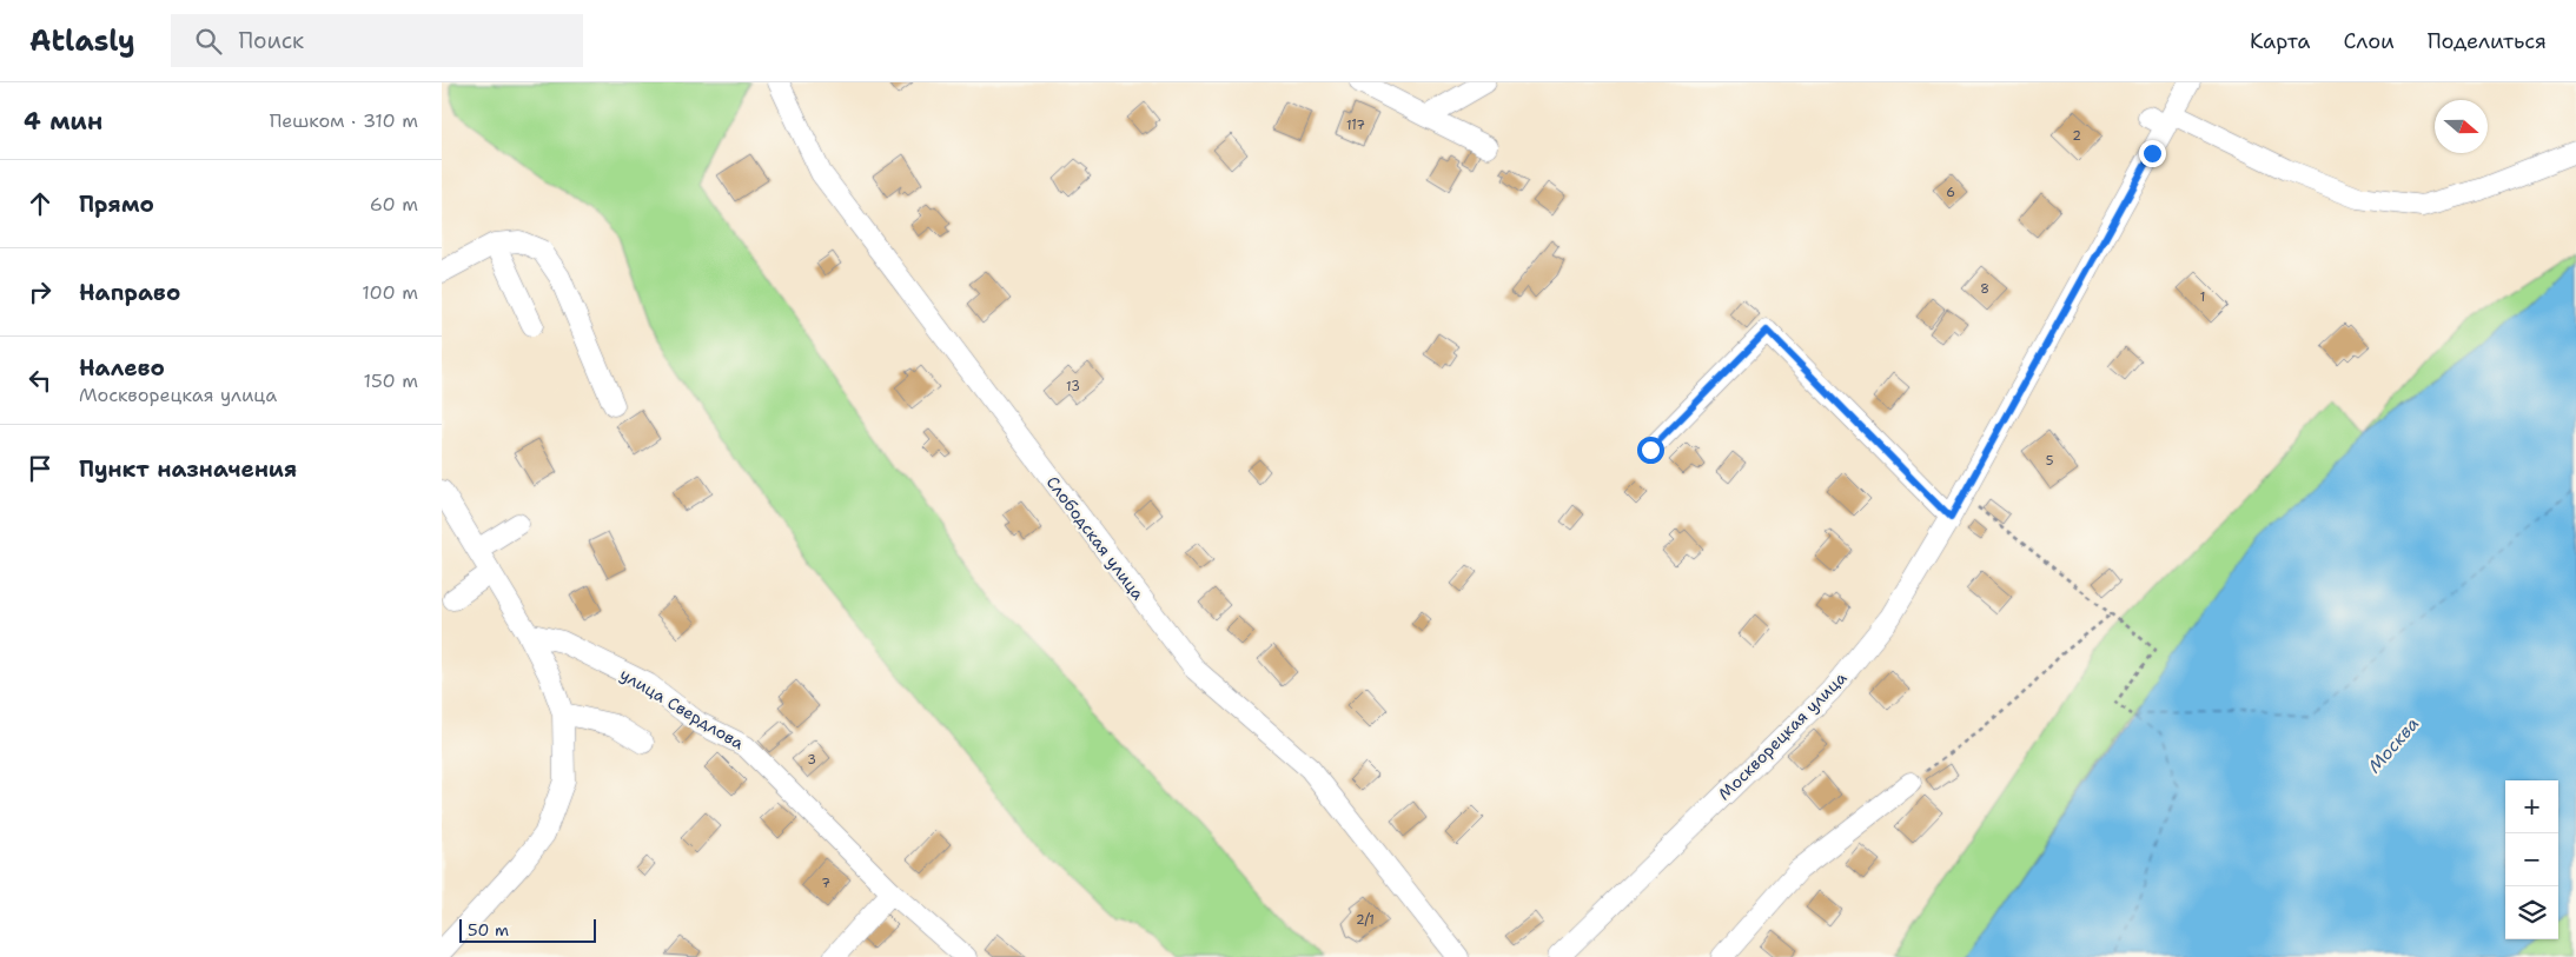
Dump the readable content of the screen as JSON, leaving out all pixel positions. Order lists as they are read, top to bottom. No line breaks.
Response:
{"streets":{"street":["Слободская улица","улица Свердлова","Москворецкая улица"]},"water":["Москва"],"house_numbers":["117","2","6","8","1","13","5","3","7","2/1"],"scale_bar":"50 m","north":"right","page":{"header":"Atlasly","search":"Поиск","nav":["Карта","Слои","Поделиться"],"heading":["4 мин","Пешком · 310 m"],"list":[["Прямо","60 m"],["Направо","100 m"],["Налево","Москворецкая улица","150 m"],"Пункт назначения"],"map_buttons":["+","−"],"scale":"50 m"}}
